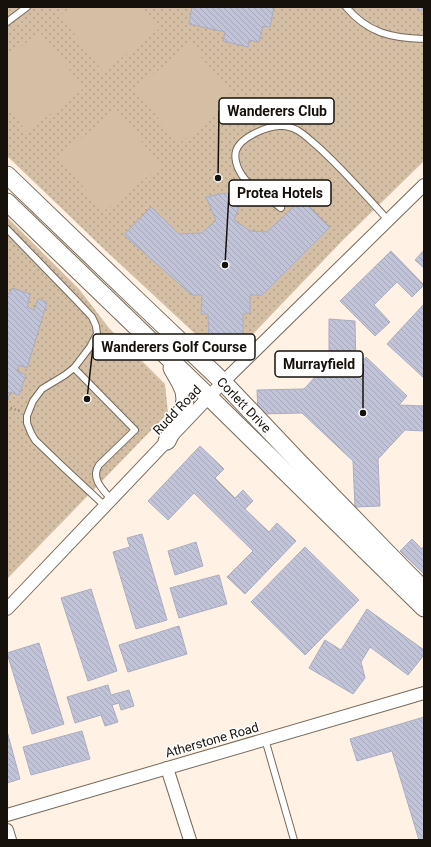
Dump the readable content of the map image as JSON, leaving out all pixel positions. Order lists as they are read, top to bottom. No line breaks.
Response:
{"streets":{"main road":["Corlett Drive"],"street":["Rudd Road","Atherstone Road"]},"crossings":[["Corlett Drive","Rudd Road"]],"places":["Wanderers Club","Protea Hotels","Wanderers Golf Course","Murrayfield"]}
